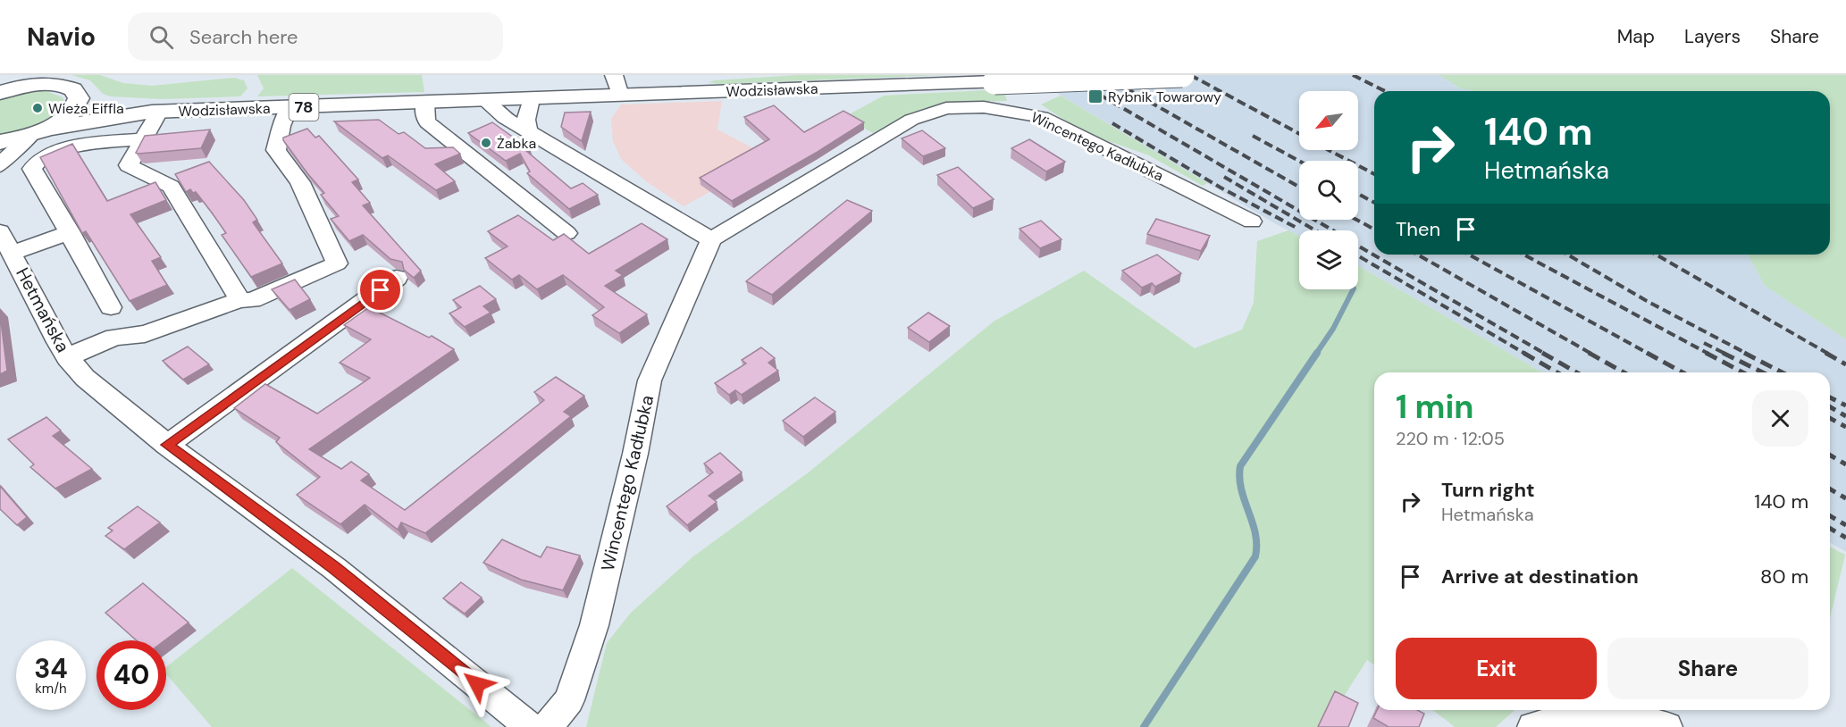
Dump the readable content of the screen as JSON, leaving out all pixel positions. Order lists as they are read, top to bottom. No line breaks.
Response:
{"streets":{"main road":["Wodzisławska","78"],"street":["Wincentego Kadłubka","Hetmańska"]},"crossings":[["Wodzisławska","78"]],"places":{"transit":["Rybnik Towarowy"],"other":["Wieża Eiffla","Żabka"]},"north":"bottom left","page":{"header":"Navio","search":"Search here","nav":["Map","Layers","Share"],"turn":["140 m","Hetmańska"],"then":"Then","heading":["1 min","220 m · 12:05"],"list":[{"name":"Turn right","note":"Hetmańska","value":"140 m"},{"name":"Arrive at destination","value":"80 m"}],"buttons":["Exit","Share"],"speed":"34 km/h","limit":"40"}}
